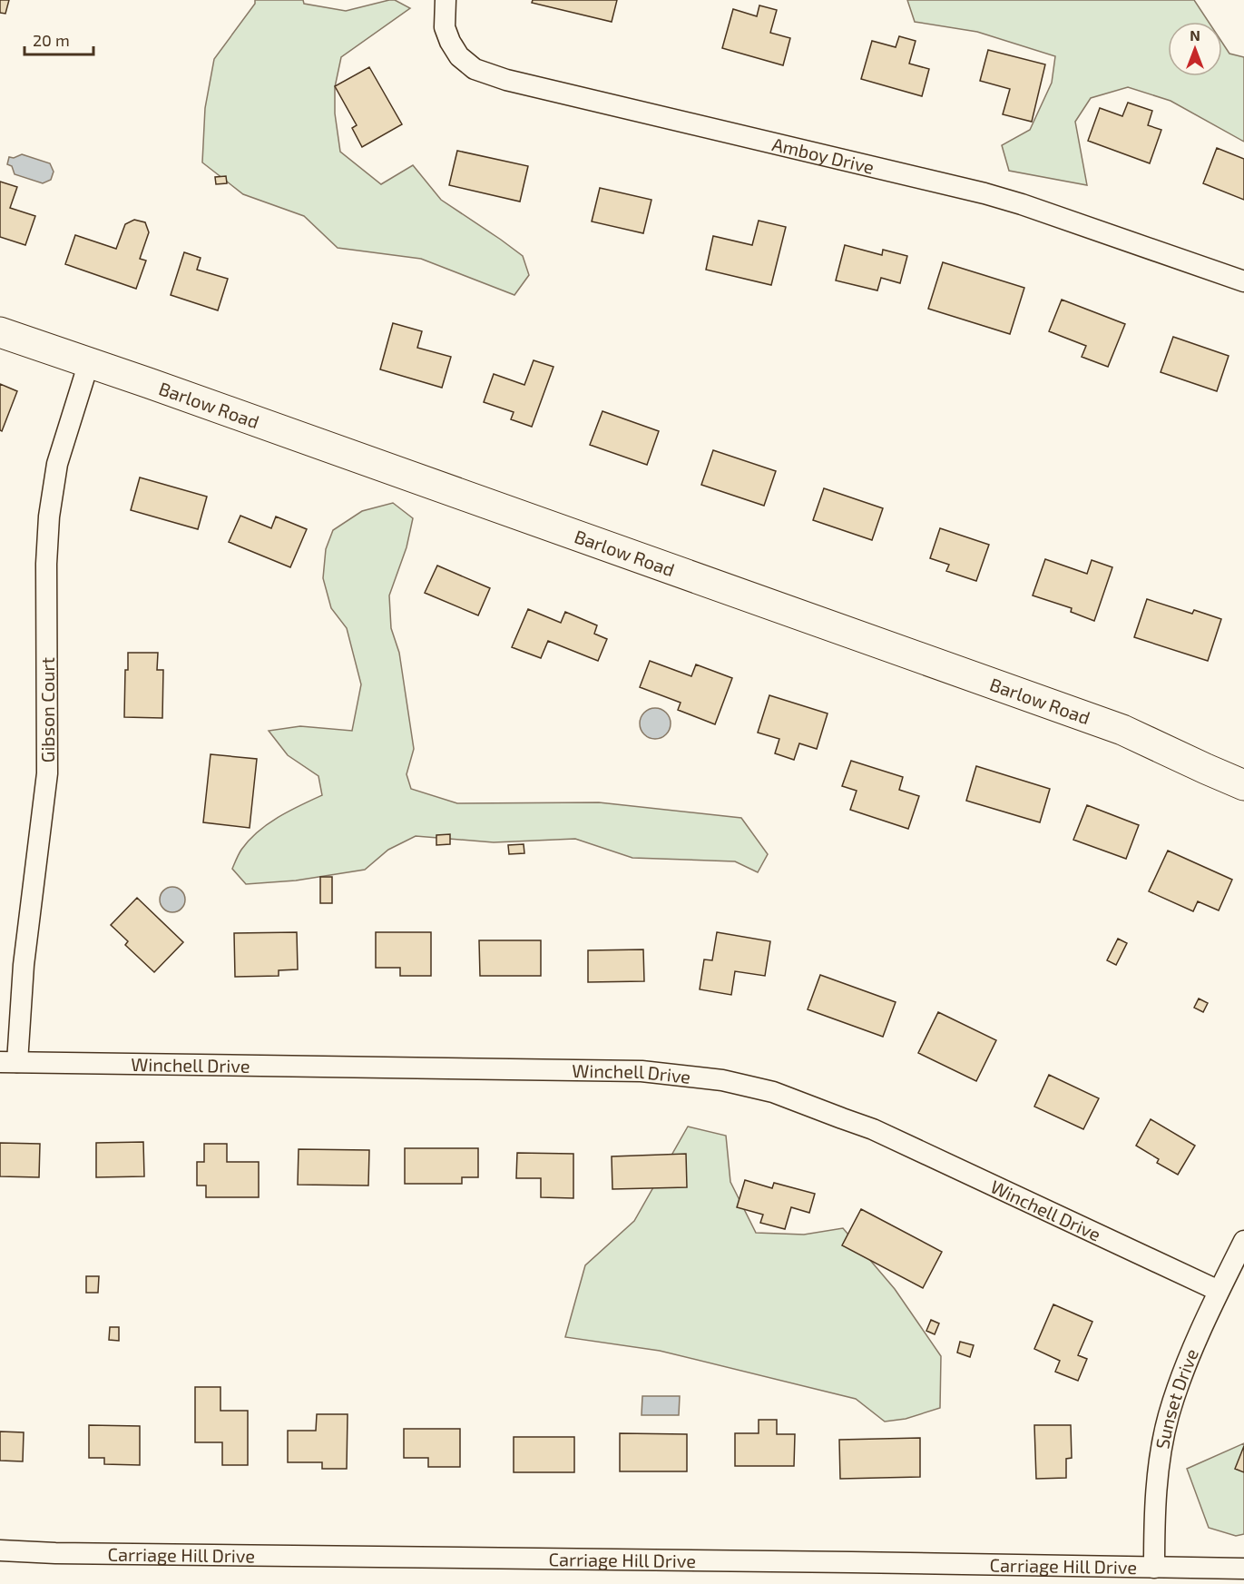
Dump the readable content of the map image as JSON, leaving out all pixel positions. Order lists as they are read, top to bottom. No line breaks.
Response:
{"streets":{"street":["Amboy Drive","Barlow Road","Gibson Court","Winchell Drive","Sunset Drive","Carriage Hill Drive"]},"crossings":[["Barlow Road","Gibson Court"],["Gibson Court","Winchell Drive"],["Winchell Drive","Sunset Drive"],["Sunset Drive","Carriage Hill Drive"]],"scale_bar":"20 m","north":"top"}
